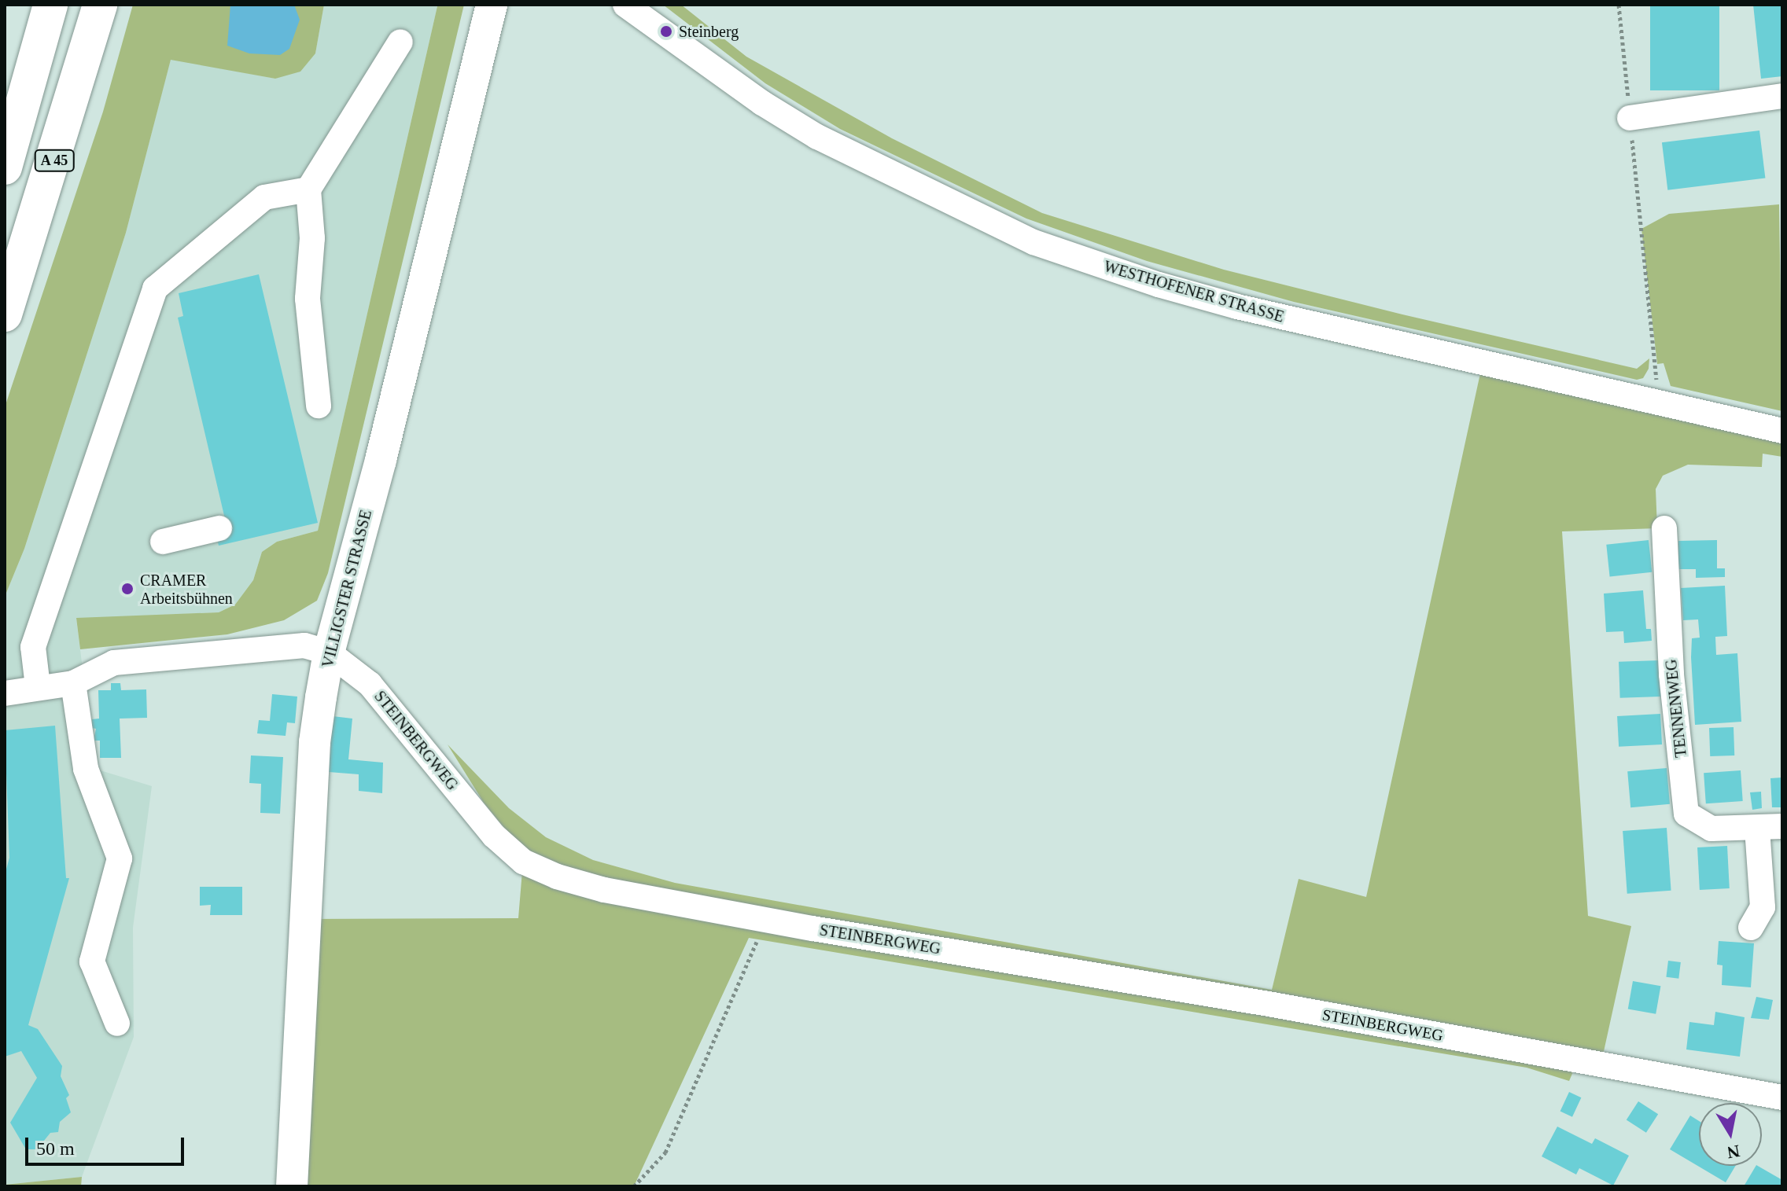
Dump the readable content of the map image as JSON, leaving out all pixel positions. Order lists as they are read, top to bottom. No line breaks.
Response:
{"streets":{"highway":["A 45"],"main road":["VILLIGSTER STRASSE"],"street":["WESTHOFENER STRASSE","TENNENWEG","STEINBERGWEG"]},"crossings":[["VILLIGSTER STRASSE","STEINBERGWEG"]],"places":["Steinberg","CRAMER Arbeitsbühnen"],"scale_bar":"50 m","north":"bottom"}
